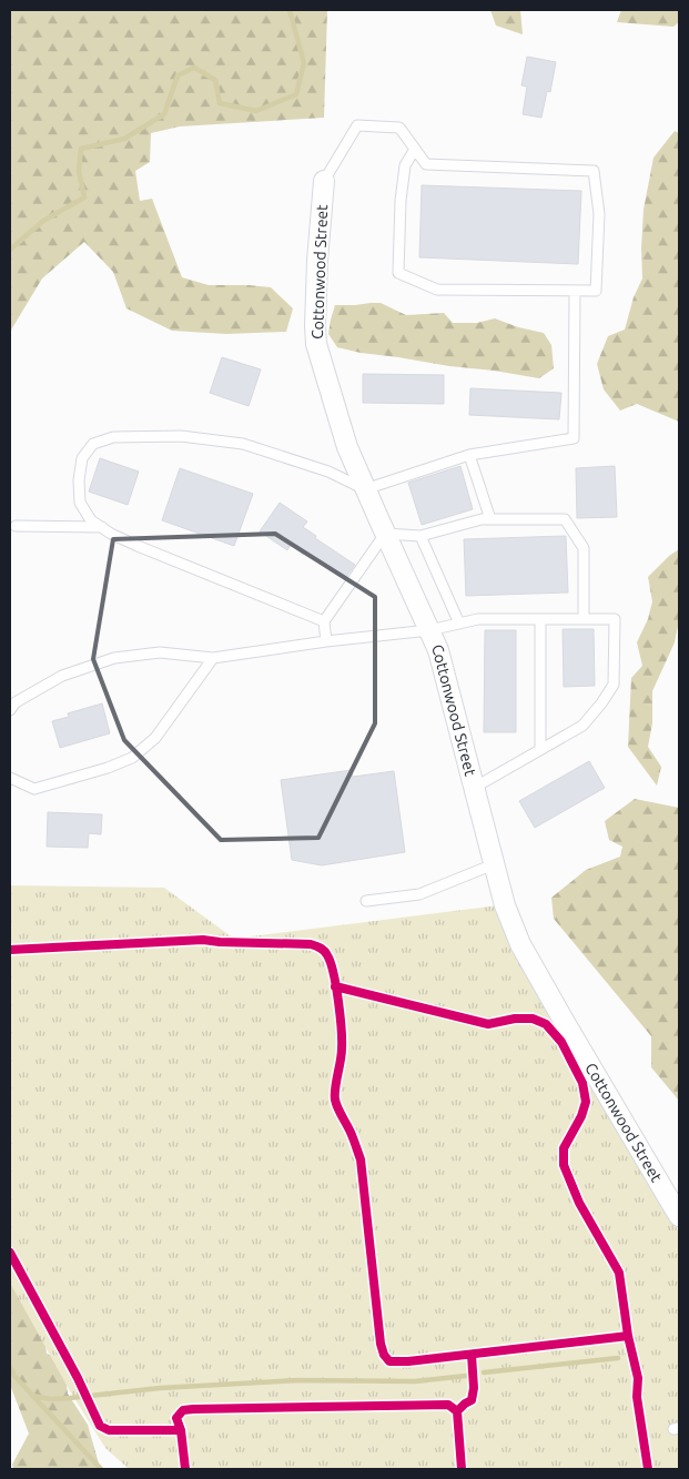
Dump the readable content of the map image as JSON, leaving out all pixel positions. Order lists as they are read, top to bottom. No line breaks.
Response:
{"streets":{"street":["Cottonwood Street"]}}
